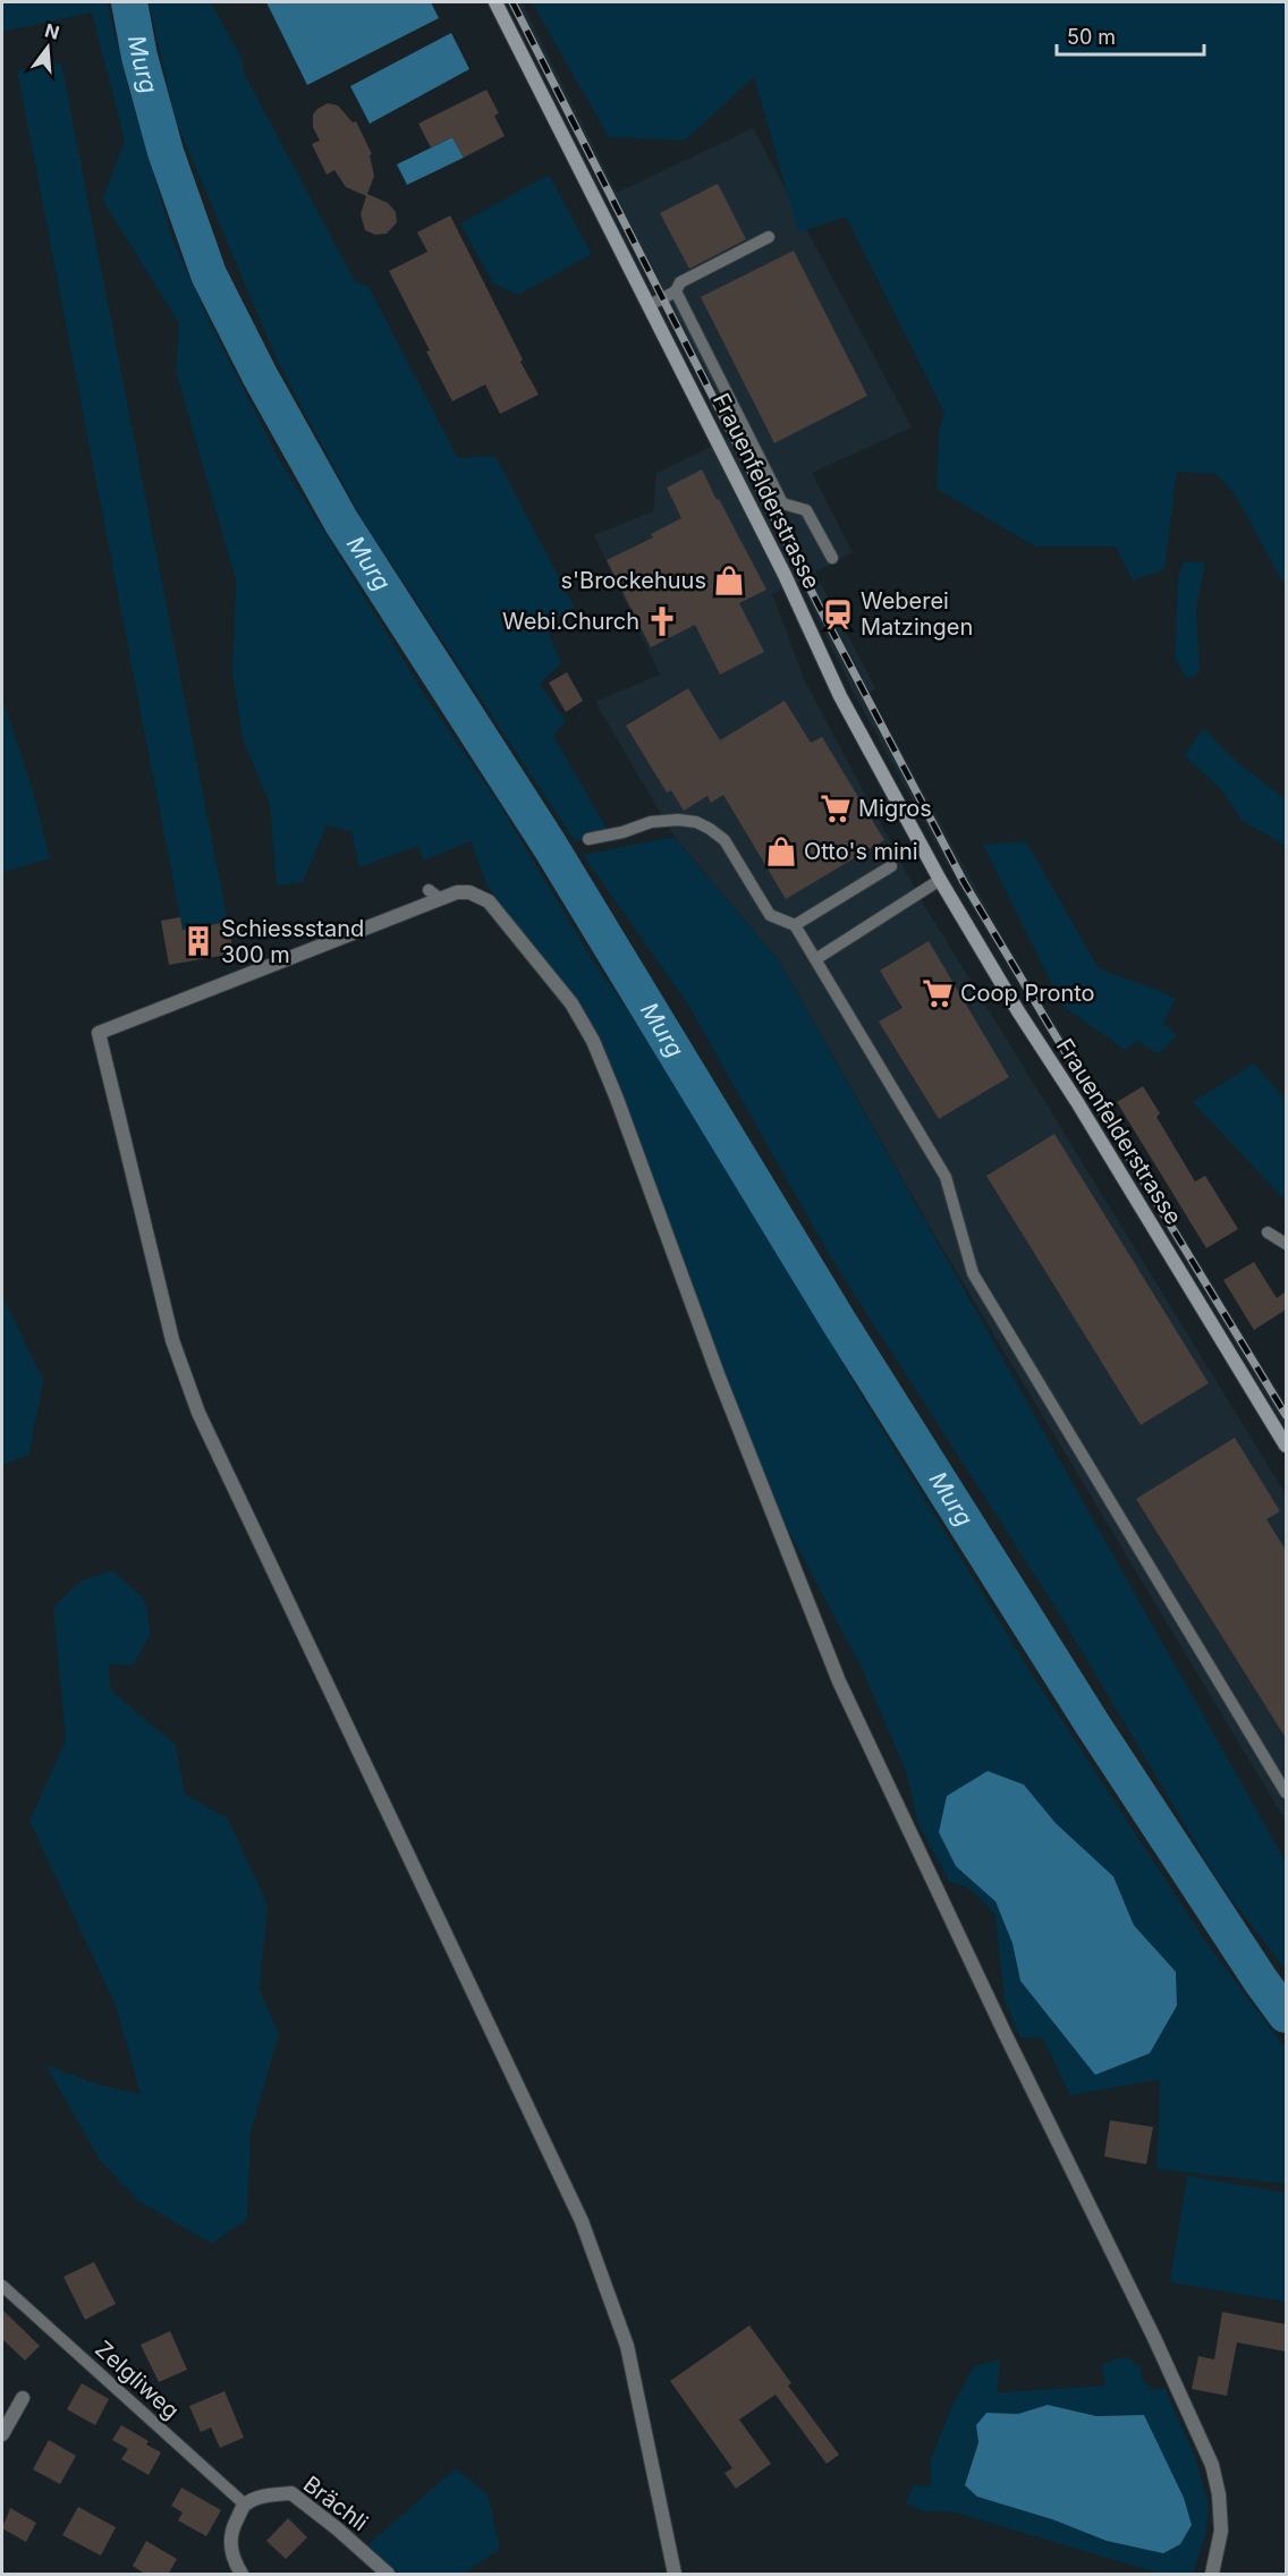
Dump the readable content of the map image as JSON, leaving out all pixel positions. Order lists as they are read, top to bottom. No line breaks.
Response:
{"streets":{"main road":["Frauenfelderstrasse"],"street":["Brächli"],"lane":["Zelgliweg"]},"crossings":[["Zelgliweg","Brächli"]],"water":["Murg"],"places":{"shop":["s'Brockehuus","Otto's mini"],"station":["Weberei Matzingen"],"church":["Webi.Church"],"supermarket":["Migros","Coop Pronto"],"building":["Schiessstand 300 m"]},"scale_bar":"50 m","north":"top"}
